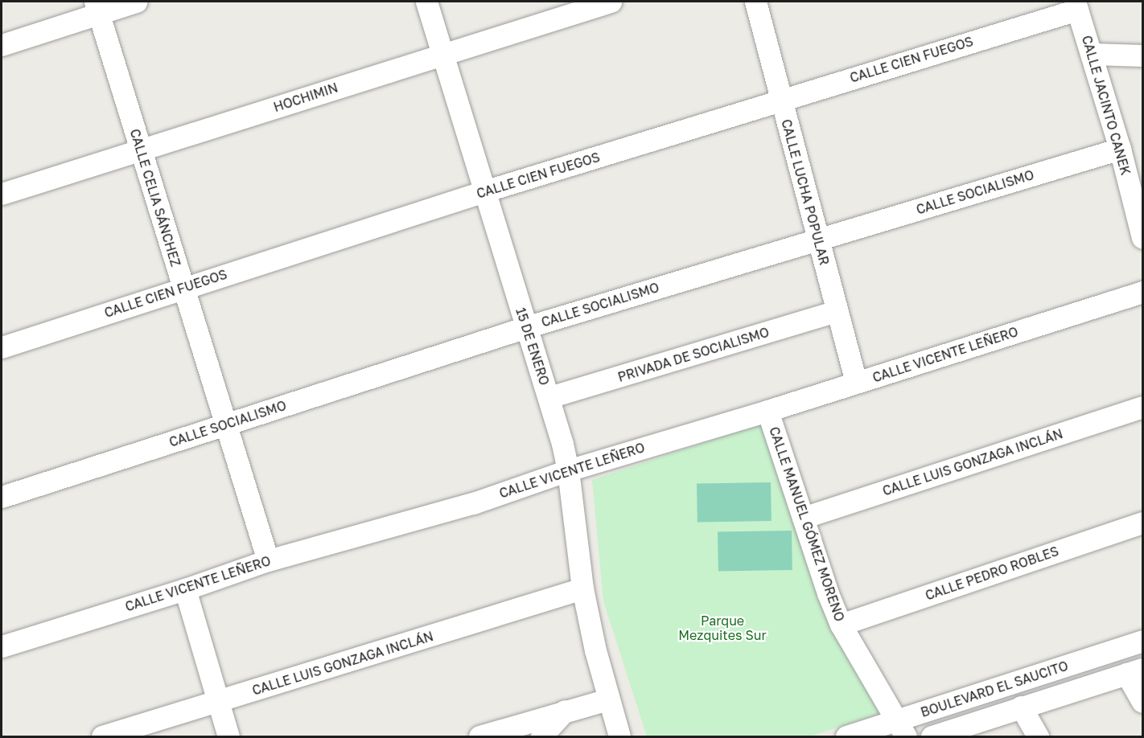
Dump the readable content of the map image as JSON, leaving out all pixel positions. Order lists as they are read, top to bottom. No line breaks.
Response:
{"streets":{"street":["CALLE CIEN FUEGOS","HOCHIMIN","CALLE JACINTO CANEK","CALLE LUCHA POPULAR","CALLE SOCIALISMO","CALLE CELIA SÁNCHEZ","15 DE ENERO","PRIVADA DE SOCIALISMO","CALLE VICENTE LEÑERO","CALLE LUIS GONZAGA INCLÁN","CALLE MANUEL GÓMEZ MORENO","CALLE PEDRO ROBLES","BOULEVARD EL SAUCITO"]},"crossings":[["CALLE CIEN FUEGOS","CALLE JACINTO CANEK"],["CALLE CIEN FUEGOS","CALLE LUCHA POPULAR"],["CALLE CIEN FUEGOS","CALLE CELIA SÁNCHEZ"],["CALLE CIEN FUEGOS","15 DE ENERO"],["HOCHIMIN","CALLE CELIA SÁNCHEZ"],["HOCHIMIN","15 DE ENERO"],["CALLE JACINTO CANEK","CALLE SOCIALISMO"],["CALLE LUCHA POPULAR","CALLE SOCIALISMO"],["CALLE LUCHA POPULAR","PRIVADA DE SOCIALISMO"],["CALLE LUCHA POPULAR","CALLE VICENTE LEÑERO"],["CALLE SOCIALISMO","CALLE CELIA SÁNCHEZ"],["CALLE SOCIALISMO","15 DE ENERO"],["CALLE CELIA SÁNCHEZ","CALLE VICENTE LEÑERO"],["15 DE ENERO","PRIVADA DE SOCIALISMO"],["15 DE ENERO","CALLE VICENTE LEÑERO"],["15 DE ENERO","CALLE LUIS GONZAGA INCLÁN"],["CALLE VICENTE LEÑERO","CALLE MANUEL GÓMEZ MORENO"],["CALLE LUIS GONZAGA INCLÁN","CALLE MANUEL GÓMEZ MORENO"],["CALLE MANUEL GÓMEZ MORENO","CALLE PEDRO ROBLES"],["CALLE MANUEL GÓMEZ MORENO","BOULEVARD EL SAUCITO"]],"parks":["Parque Mezquites Sur"]}
